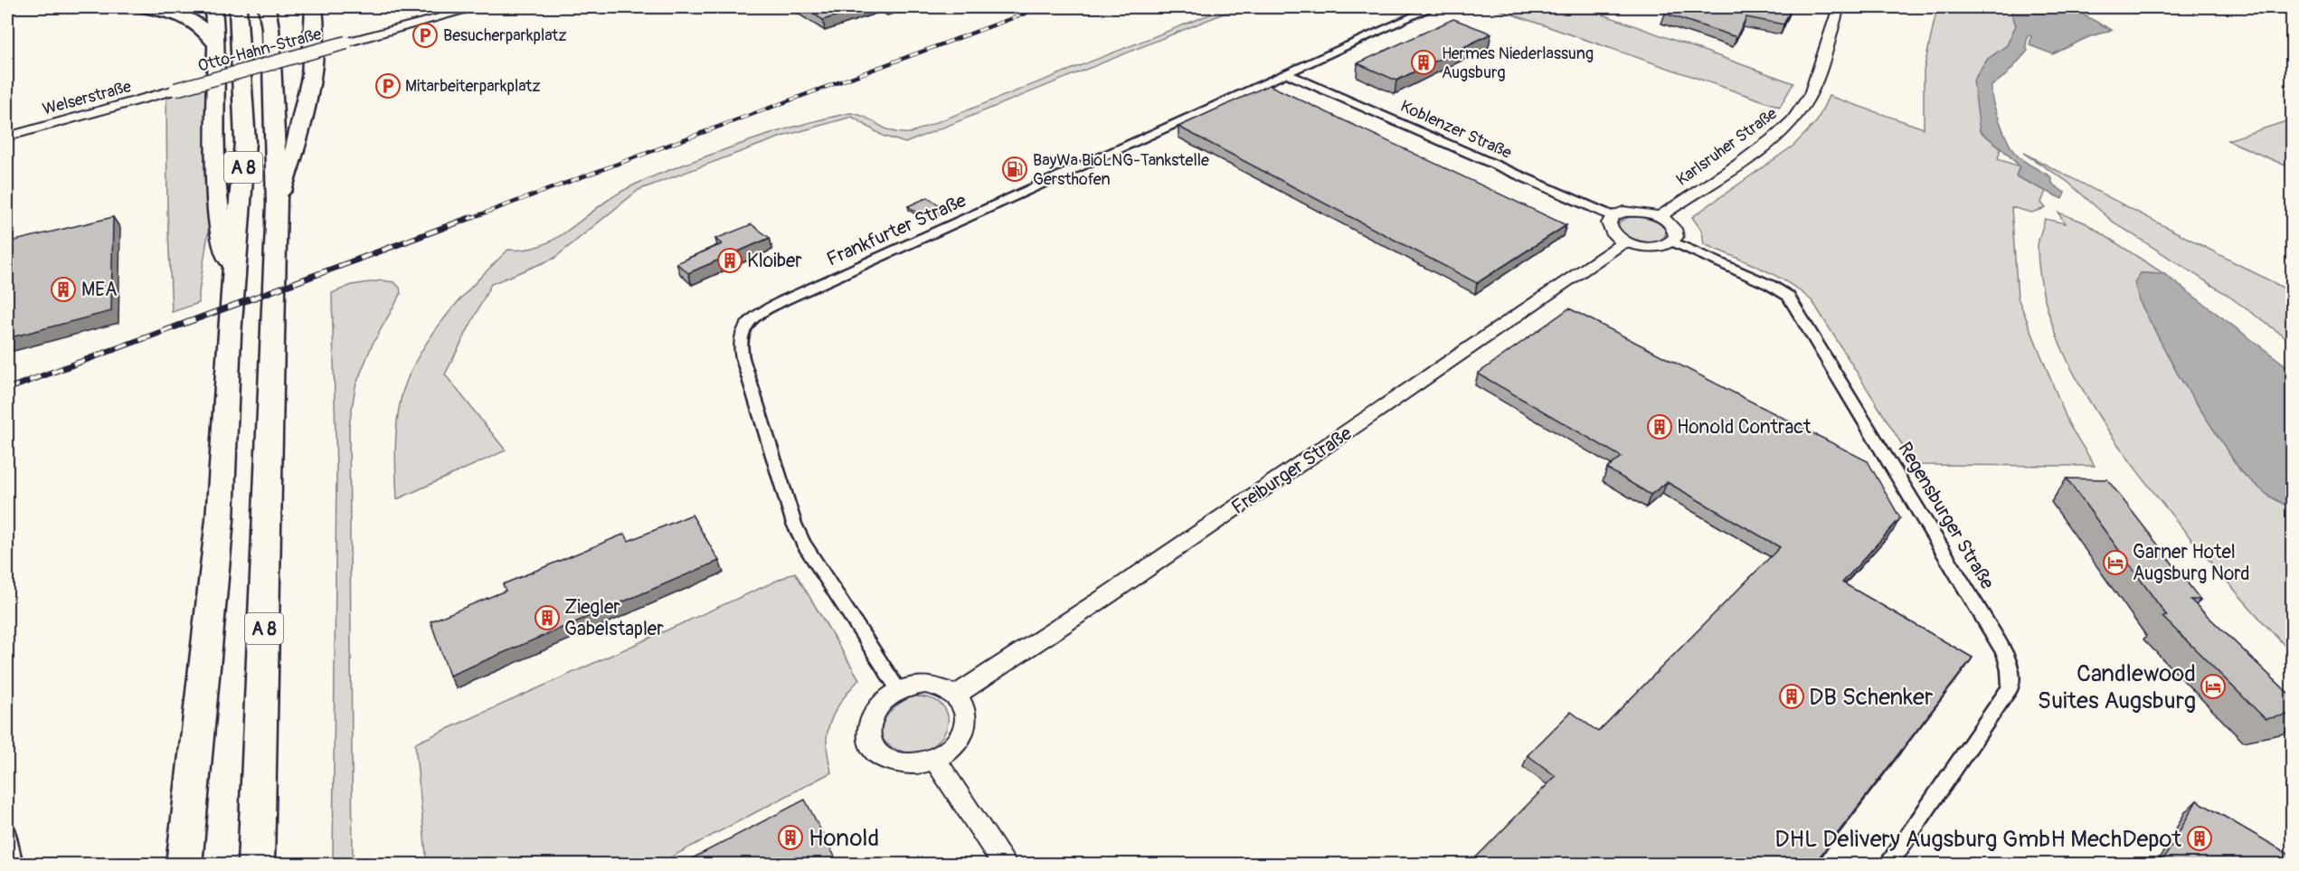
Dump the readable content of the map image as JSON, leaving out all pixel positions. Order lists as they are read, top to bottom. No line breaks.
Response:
{"streets":{"highway":["A 8"],"street":["Otto-Hahn-Straße","Welserstraße","Koblenzer Straße","Karlsruher Straße","Frankfurter Straße","Freiburger Straße","Regensburger Straße"]},"crossings":[["Otto-Hahn-Straße","Welserstraße"],["Koblenzer Straße","Frankfurter Straße"],["Frankfurter Straße","Freiburger Straße"]],"places":{"parking":["Besucherparkplatz","Mitarbeiterparkplatz"],"building":["Hermes Niederlassung Augsburg","Kloiber","MEA","Honold Contract","Ziegler Gabelstapler","DB Schenker","Honold","DHL Delivery Augsburg GmbH MechDepot"],"fuel station":["BayWa BioLNG-Tankstelle Gersthofen"],"hotel":["Garner Hotel Augsburg Nord","Candlewood Suites Augsburg"]}}
